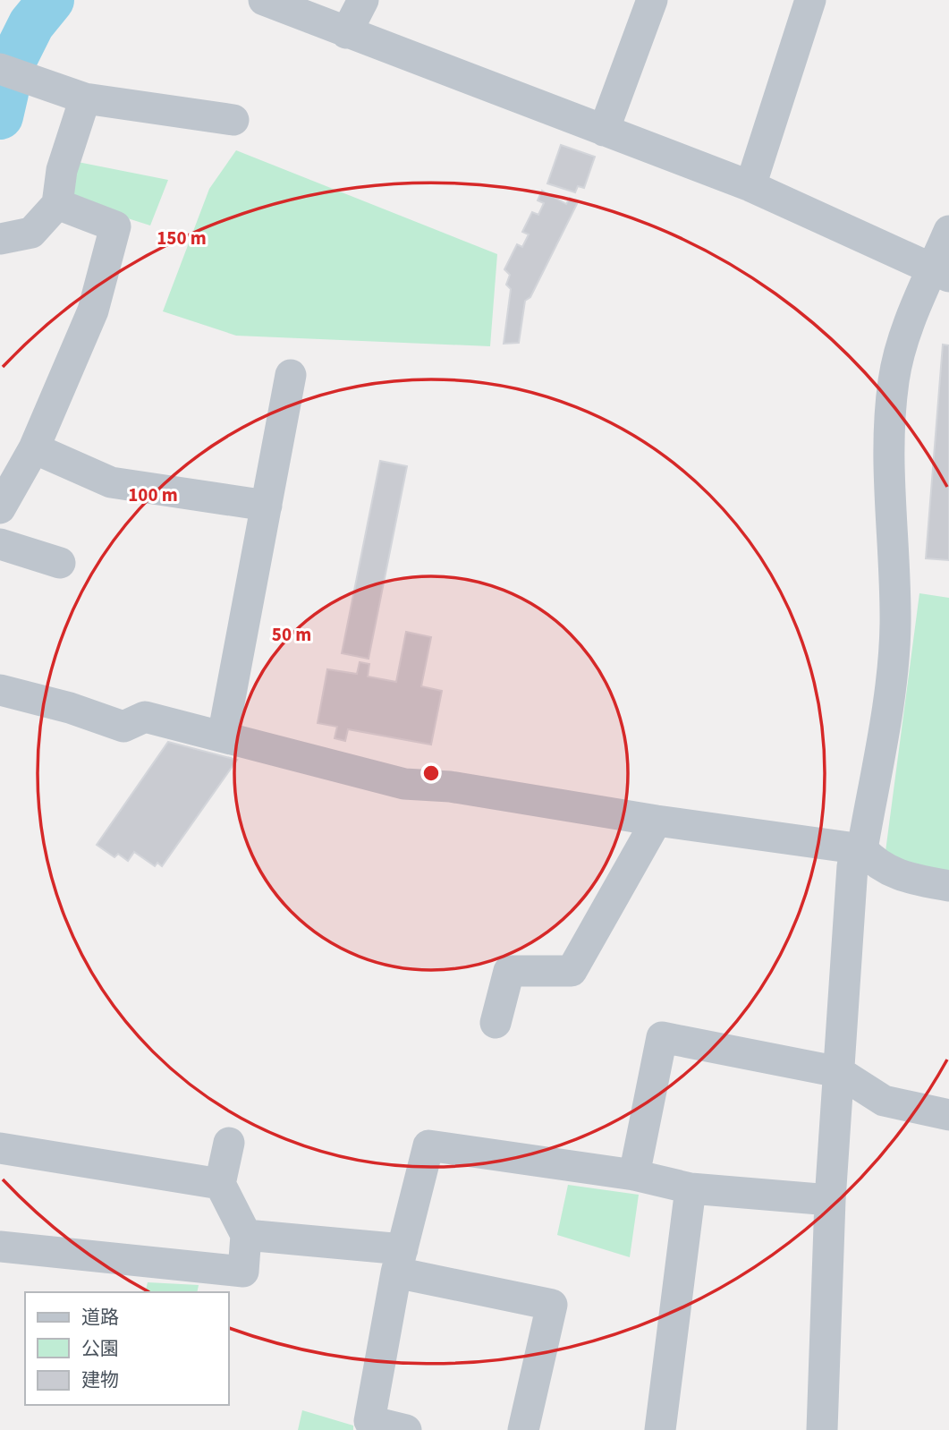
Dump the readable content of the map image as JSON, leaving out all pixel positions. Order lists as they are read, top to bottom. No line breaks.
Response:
{"legend":["道路","公園","建物"],"rings":["150 m","100 m","50 m"]}
